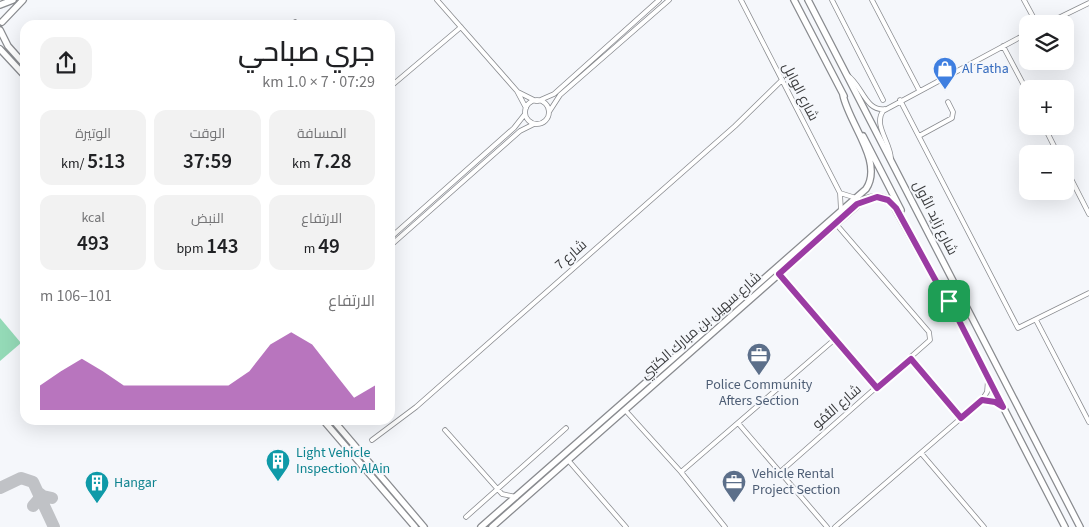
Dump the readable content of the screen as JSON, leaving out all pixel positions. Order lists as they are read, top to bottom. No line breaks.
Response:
{"streets":{"street":["شارع الوابِل","شارع زايد الأول","شارع 7","شارع سهيل بن مبارك الكتبي","شارع النُّمُو"]},"crossings":[["شارع الوابِل","شارع 7"],["شارع الوابِل","شارع سهيل بن مبارك الكتبي"],["شارع زايد الأول","شارع سهيل بن مبارك الكتبي"],["شارع سهيل بن مبارك الكتبي","شارع النُّمُو"]],"places":{"shop":["Al Fatha"],"office":["Police Community Afters Section","Vehicle Rental Project Section"],"building":["Light Vehicle Inspection AlAin","Hangar"]},"page":{"map_buttons":["+","−"],"heading":["جري صباحي","07:29 · 7 × 1.0 km"],"stats":[["المسافة","7.28 km"],["الوقت","37:59"],["الوتيرة","5:13 /km"],["الارتفاع","49 m"],["النبض","143 bpm"],["kcal","493"]],"chart":["الارتفاع","101–106 m"]}}
